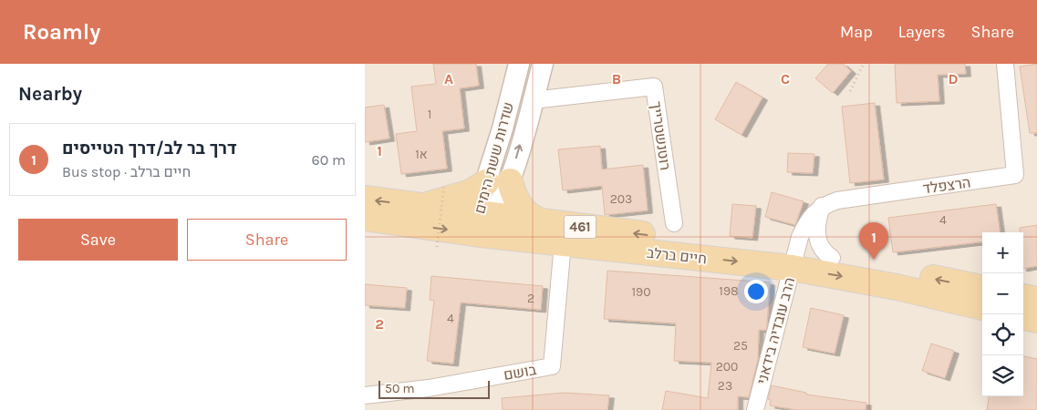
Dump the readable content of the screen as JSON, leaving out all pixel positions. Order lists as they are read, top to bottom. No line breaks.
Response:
{"streets":{"main road":["461","חיים ברלב"],"street":["רוטנשטרייך","שדרות ששת הימים","הרצפלד","הרב עובדיה בידאני","בושם"]},"crossings":[["רוטנשטרייך","שדרות ששת הימים"],["שדרות ששת הימים","חיים ברלב"],["חיים ברלב","הרב עובדיה בידאני"],["חיים ברלב","בושם"]],"house_numbers":["1","1א","203","4","198","190","2","4","25","200","23"],"scale_bar":"50 m","page":{"header":"Roamly","nav":["Map","Layers","Share"],"heading":"Nearby","list":[{"mark":"1","name":"דרך בר לב/דרך הטייסים","note":"Bus stop · חיים ברלב","value":"60 m"}],"buttons":["Save","Share"],"pins":"1","map_buttons":["+","−"],"scale":"50 m"},"grid":{"columns":["A","B","C","D"],"rows":["1","2"]}}
